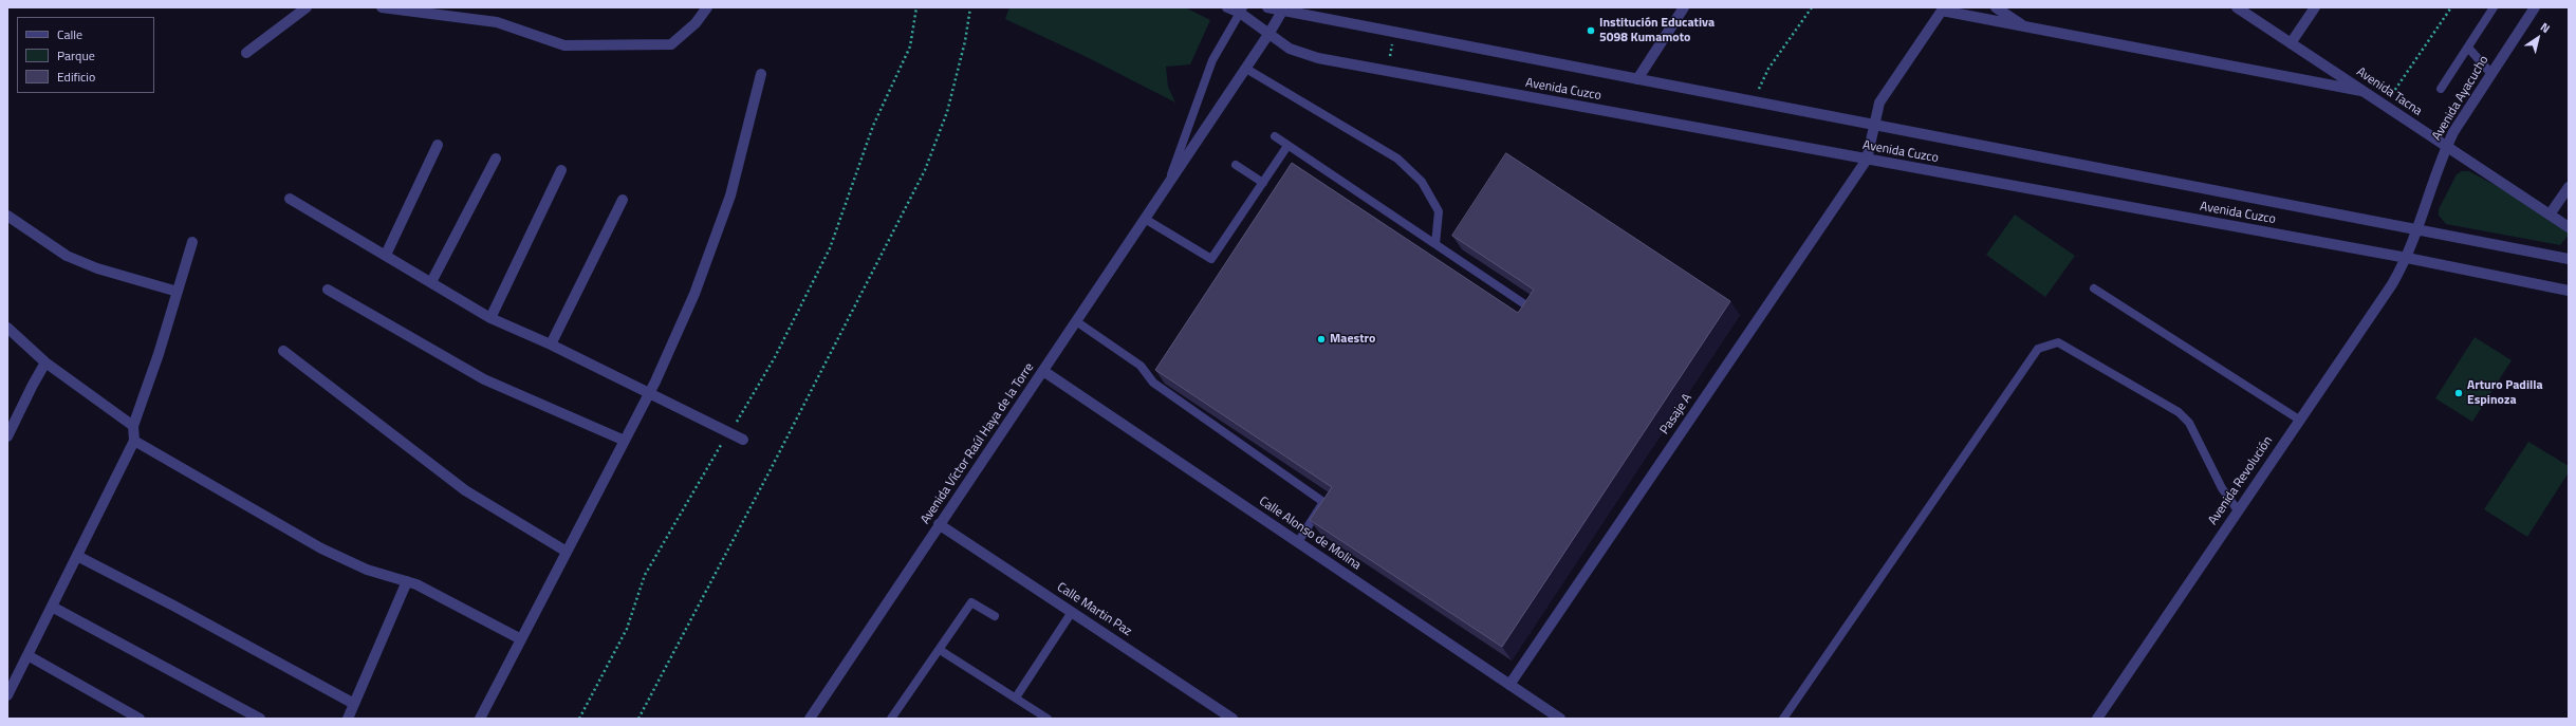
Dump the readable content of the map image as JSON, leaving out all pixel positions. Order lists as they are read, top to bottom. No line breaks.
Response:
{"streets":{"street":["Avenida Cuzco","Avenida Tacna","Avenida Ayacucho","Pasaje A","Avenida Víctor Raúl Haya de la Torre","Avenida Revolución","Calle Alonso de Molina","Calle Martin Paz"]},"crossings":[["Avenida Cuzco","Avenida Ayacucho"],["Avenida Cuzco","Pasaje A"],["Avenida Cuzco","Avenida Víctor Raúl Haya de la Torre"],["Avenida Cuzco","Avenida Revolución"],["Avenida Tacna","Avenida Ayacucho"],["Avenida Ayacucho","Avenida Revolución"],["Pasaje A","Calle Alonso de Molina"],["Avenida Víctor Raúl Haya de la Torre","Calle Alonso de Molina"],["Avenida Víctor Raúl Haya de la Torre","Calle Martin Paz"]],"places":["Institución Educativa 5098 Kumamoto","Maestro","Arturo Padilla Espinoza"],"legend":["Calle","Parque","Edificio"],"north":"top right"}
